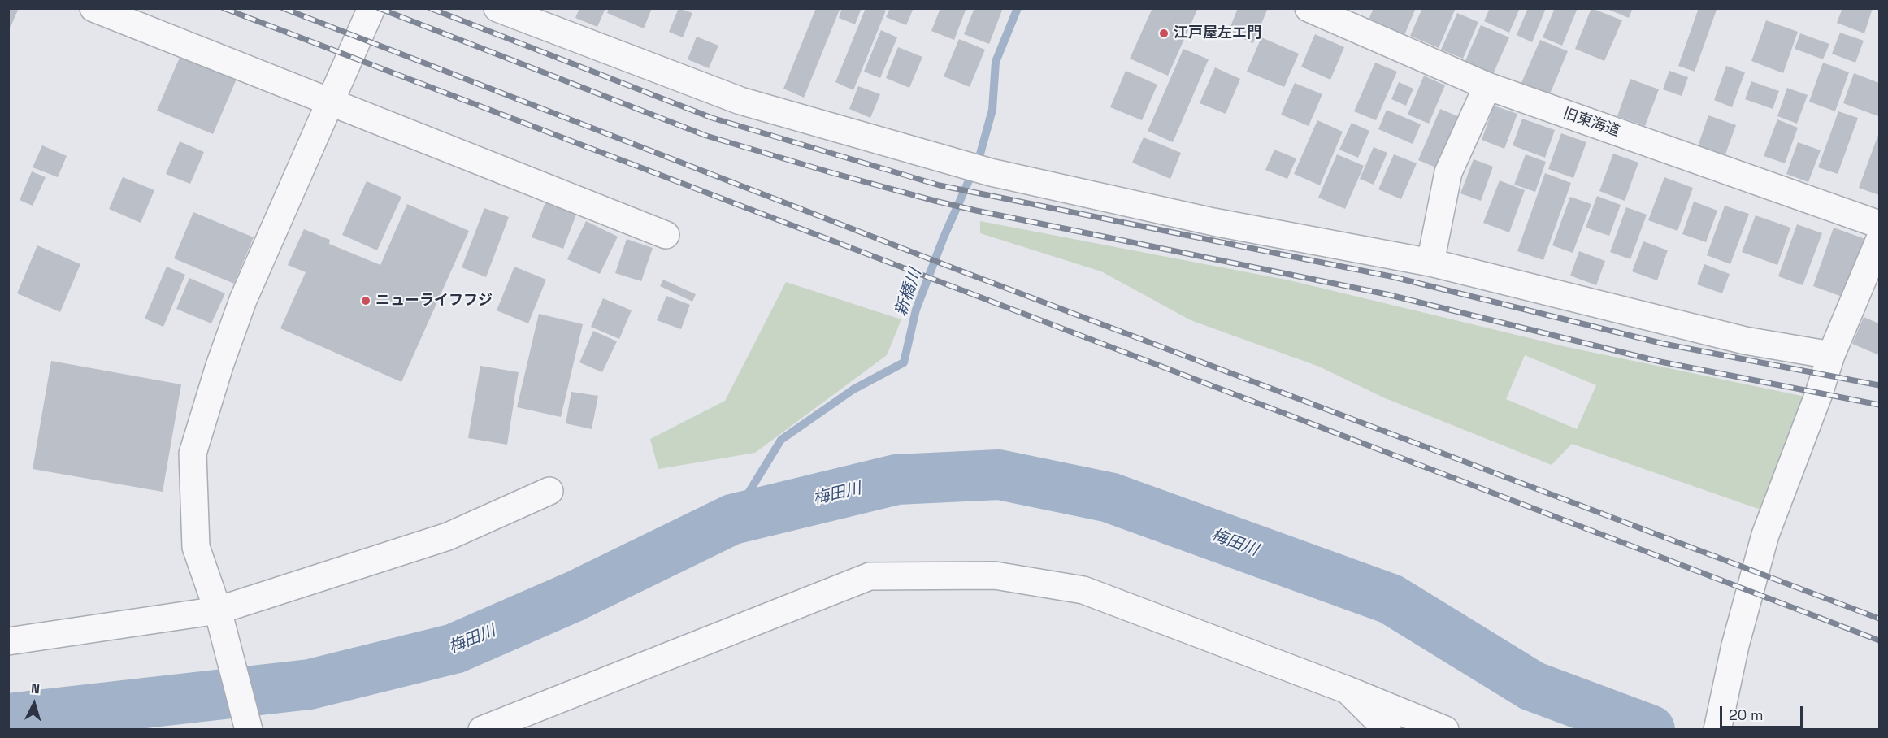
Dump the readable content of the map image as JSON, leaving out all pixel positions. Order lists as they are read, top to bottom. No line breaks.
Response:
{"streets":{"street":["旧東海道"]},"water":["新橋川","梅田川"],"places":["江戸屋左エ門","ニューライフフジ"],"scale_bar":"20 m","north":"top"}
